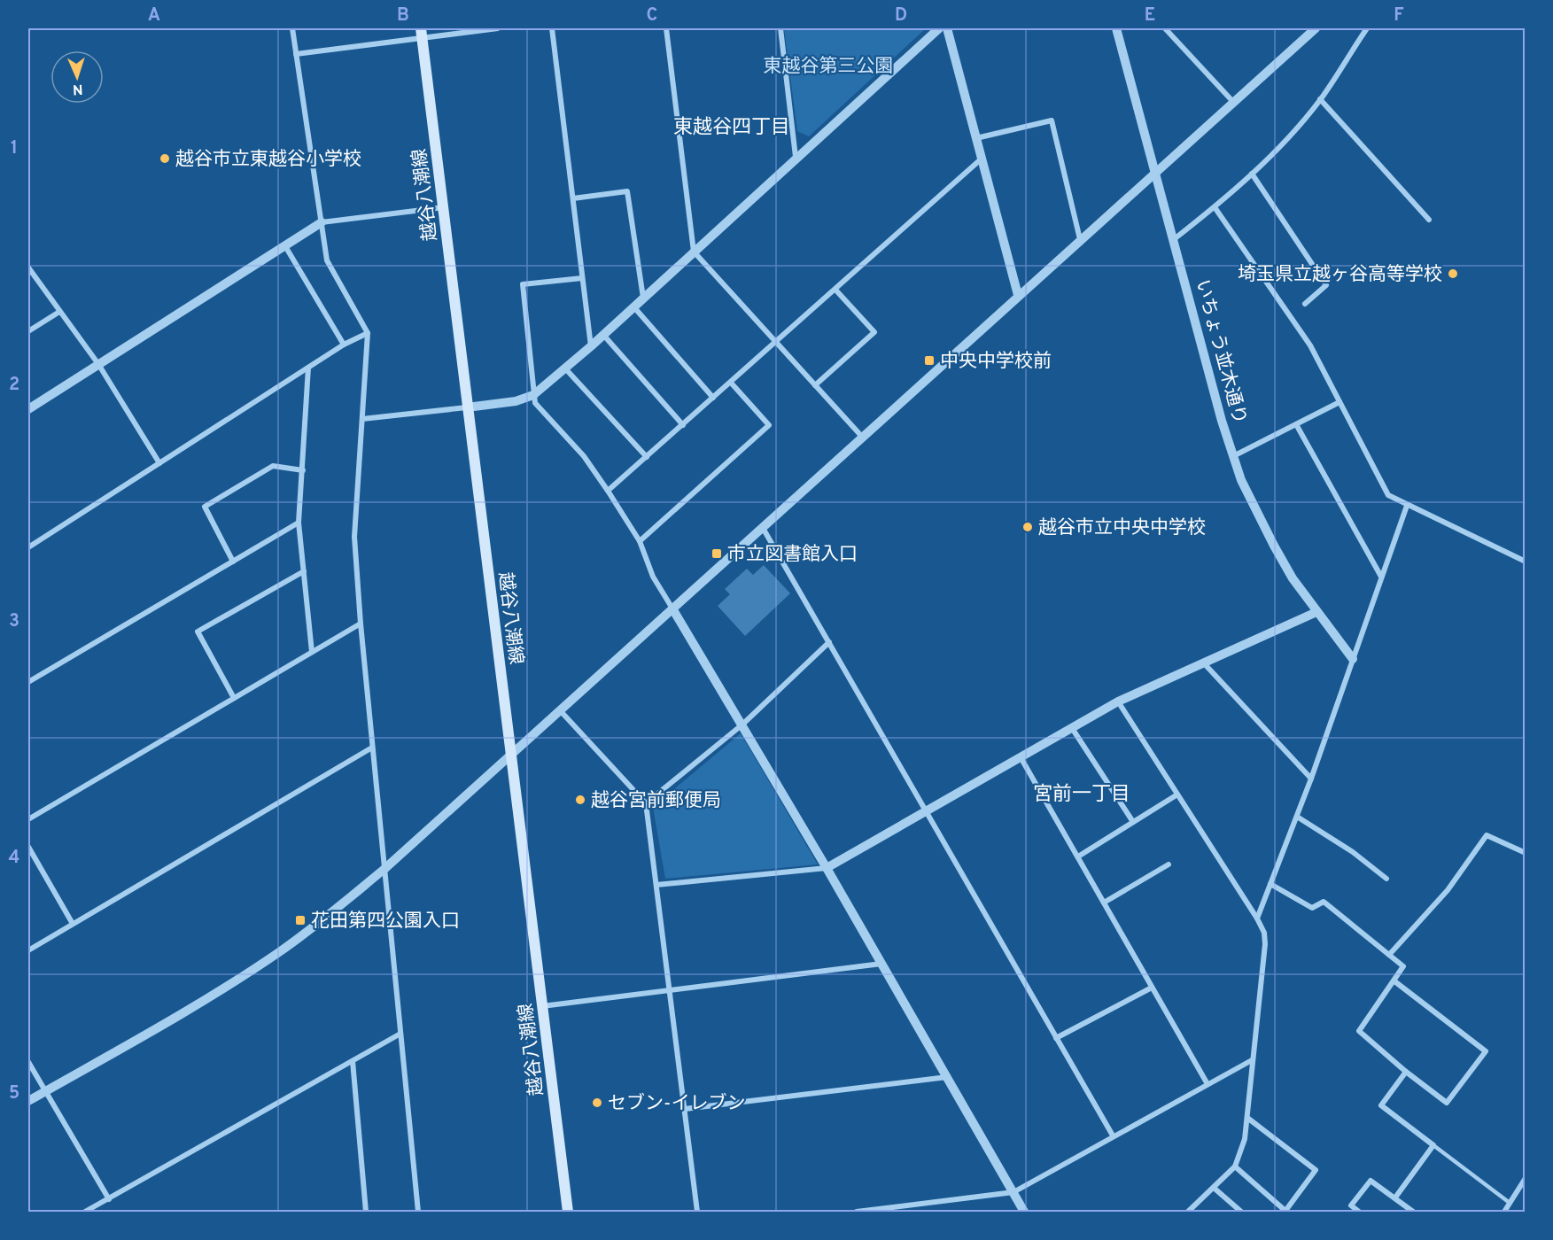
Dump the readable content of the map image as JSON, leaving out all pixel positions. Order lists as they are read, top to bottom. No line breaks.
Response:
{"streets":{"main road":["越谷八潮線"],"street":["いちょう並木通り"]},"districts":["東越谷四丁目","宮前一丁目"],"parks":["東越谷第三公園"],"places":{"other":["越谷市立東越谷小学校","埼玉県立越ヶ谷高等学校","越谷市立中央中学校","越谷宮前郵便局","セブン-イレブン"],"transit":["中央中学校前","市立図書館入口","花田第四公園入口"]},"north":"bottom","grid":{"columns":["A","B","C","D","E","F"],"rows":["1","2","3","4","5"]}}
